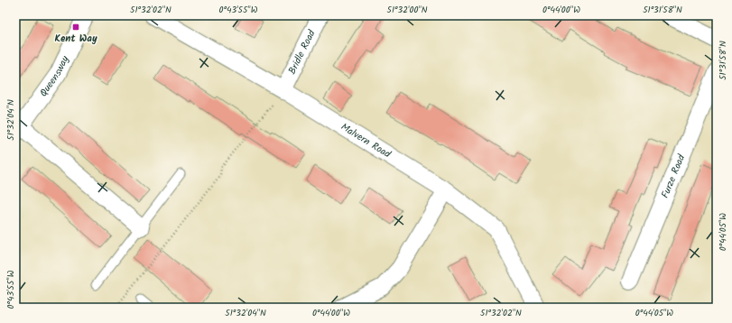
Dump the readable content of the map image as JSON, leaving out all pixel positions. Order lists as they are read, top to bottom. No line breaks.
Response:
{"streets":{"street":["Bridle Road","Queensway","Malvern Road","Furze Road"]},"crossings":[["Bridle Road","Malvern Road"]],"places":{"transit":["Kent Way"]},"coordinates":["51°32'02\"N","0°43'55\"W","51°32'00\"N","0°44'00\"W","51°31'58\"N","51°32'04\"N","0°44'05\"W"]}
